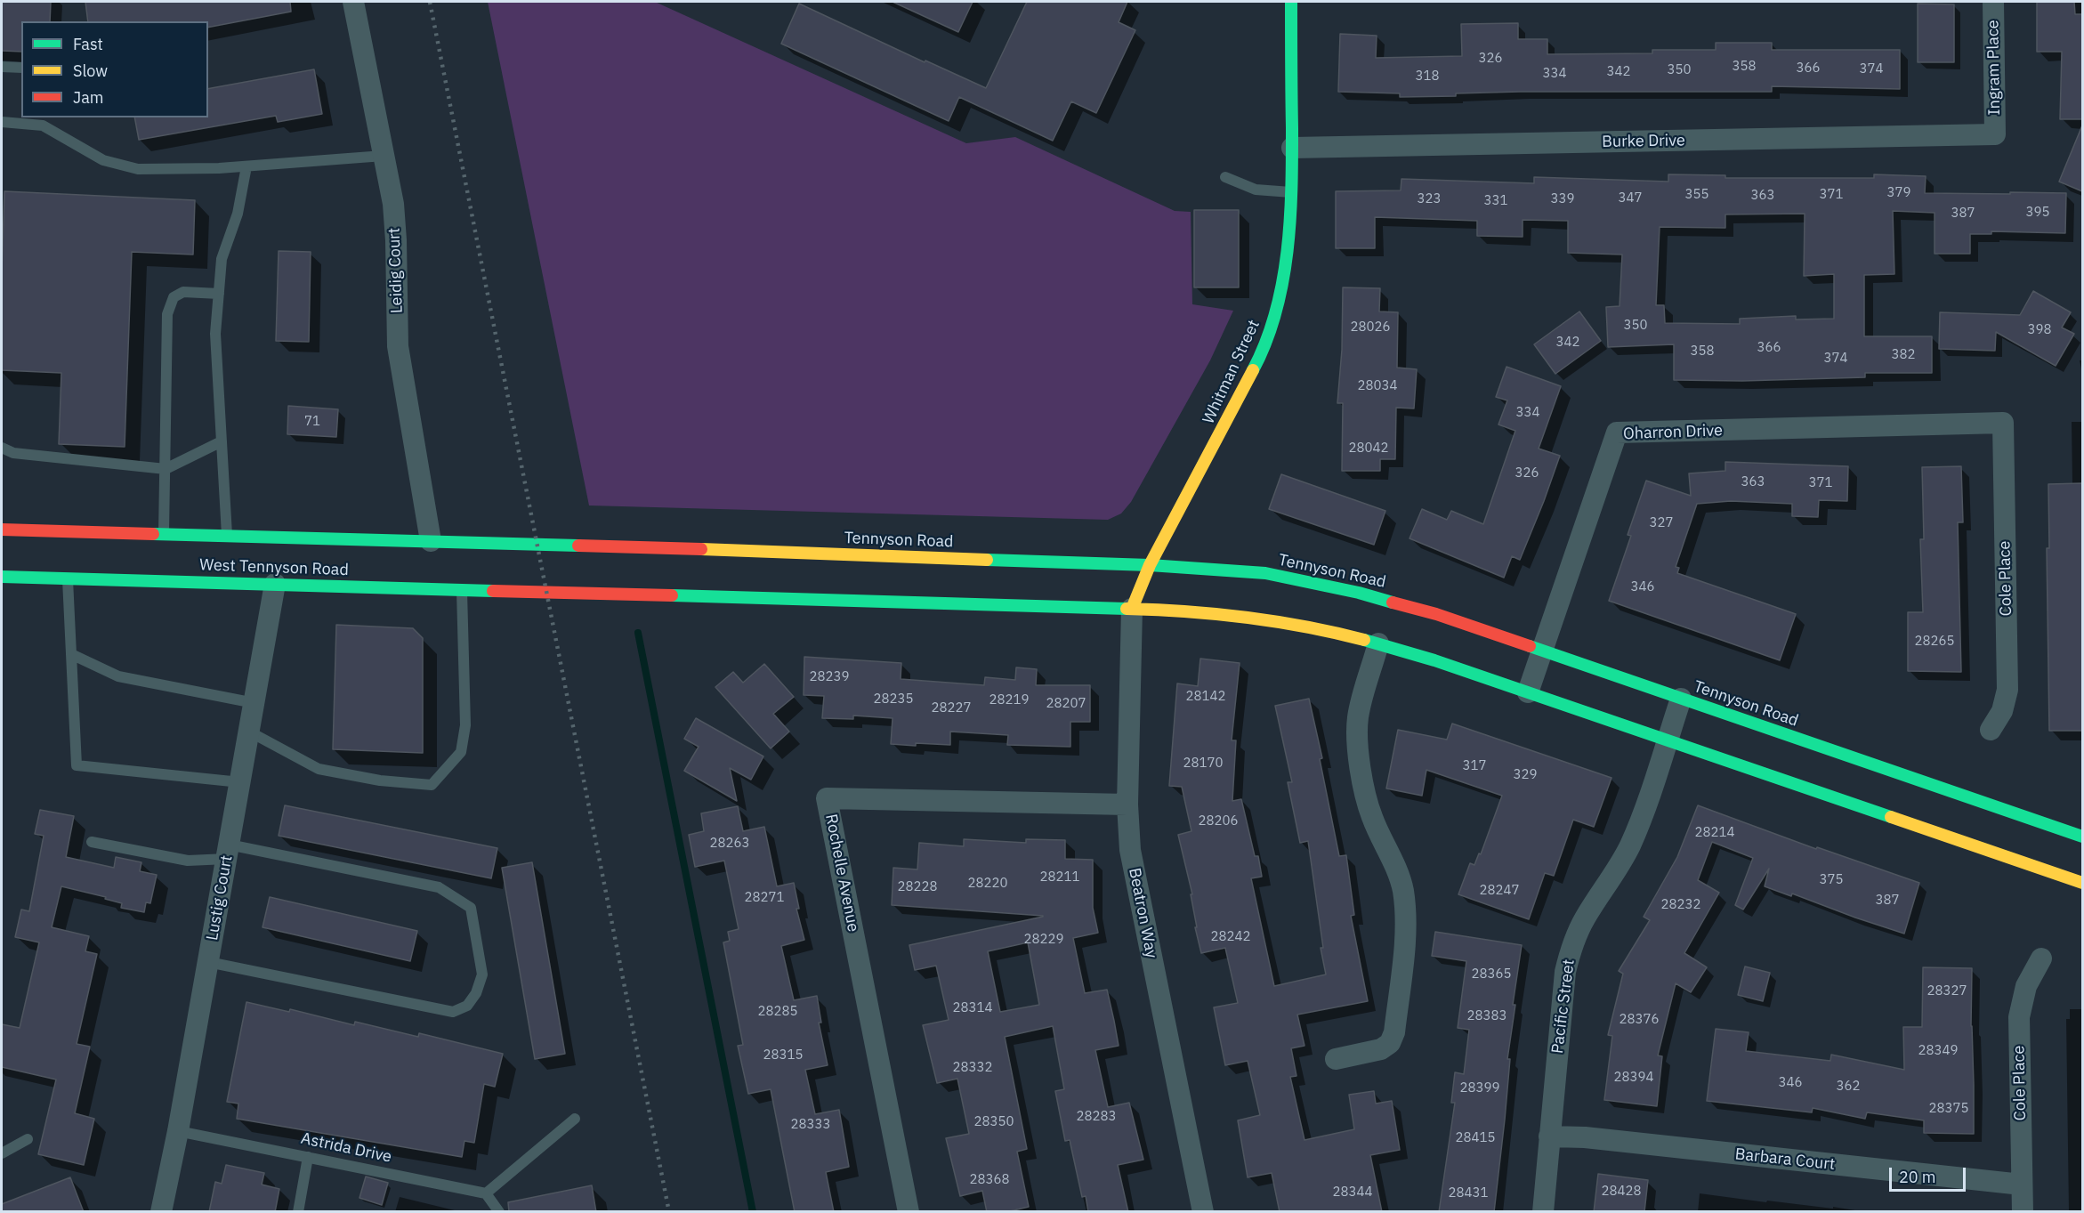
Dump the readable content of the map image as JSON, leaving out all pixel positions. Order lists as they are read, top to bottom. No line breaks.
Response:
{"streets":{"main road":["Whitman Street","Tennyson Road","West Tennyson Road"],"street":["Ingram Place","Burke Drive","Leidig Court","Oharron Drive","Cole Place","Rochelle Avenue","Lustig Court","Beatron Way","Pacific Street","Barbara Court"],"lane":["Astrida Drive"]},"crossings":[["Ingram Place","Burke Drive"],["Burke Drive","Whitman Street"],["Leidig Court","West Tennyson Road"],["Whitman Street","Tennyson Road"],["Whitman Street","West Tennyson Road"],["Whitman Street","Beatron Way"],["Oharron Drive","Tennyson Road"],["Oharron Drive","Cole Place"],["Tennyson Road","West Tennyson Road"],["Tennyson Road","Pacific Street"],["West Tennyson Road","Lustig Court"],["West Tennyson Road","Beatron Way"],["Cole Place","Barbara Court"],["Rochelle Avenue","Beatron Way"],["Lustig Court","Astrida Drive"],["Pacific Street","Barbara Court"]],"house_numbers":["326","358","366","374","350","342","334","318","379","355","371","363","347","323","339","331","395","387","350","28026","398","342","366","358","382","374","28034","334","71","28042","326","363","371","327","346","28265","28239","28142","28235","28219","28207","28227","28170","317","329","28206","28214","28263","28211","375","28220","28228","28247","28271","387","28232","28242","28229","28365","28327","28314","28285","28383","28376","28349","28315","28332","28394","346","362","28399","28375","28283","28350","28333","28415","28368","28428","28344","28431"],"legend":["Fast","Slow","Jam"],"scale_bar":"20 m"}
